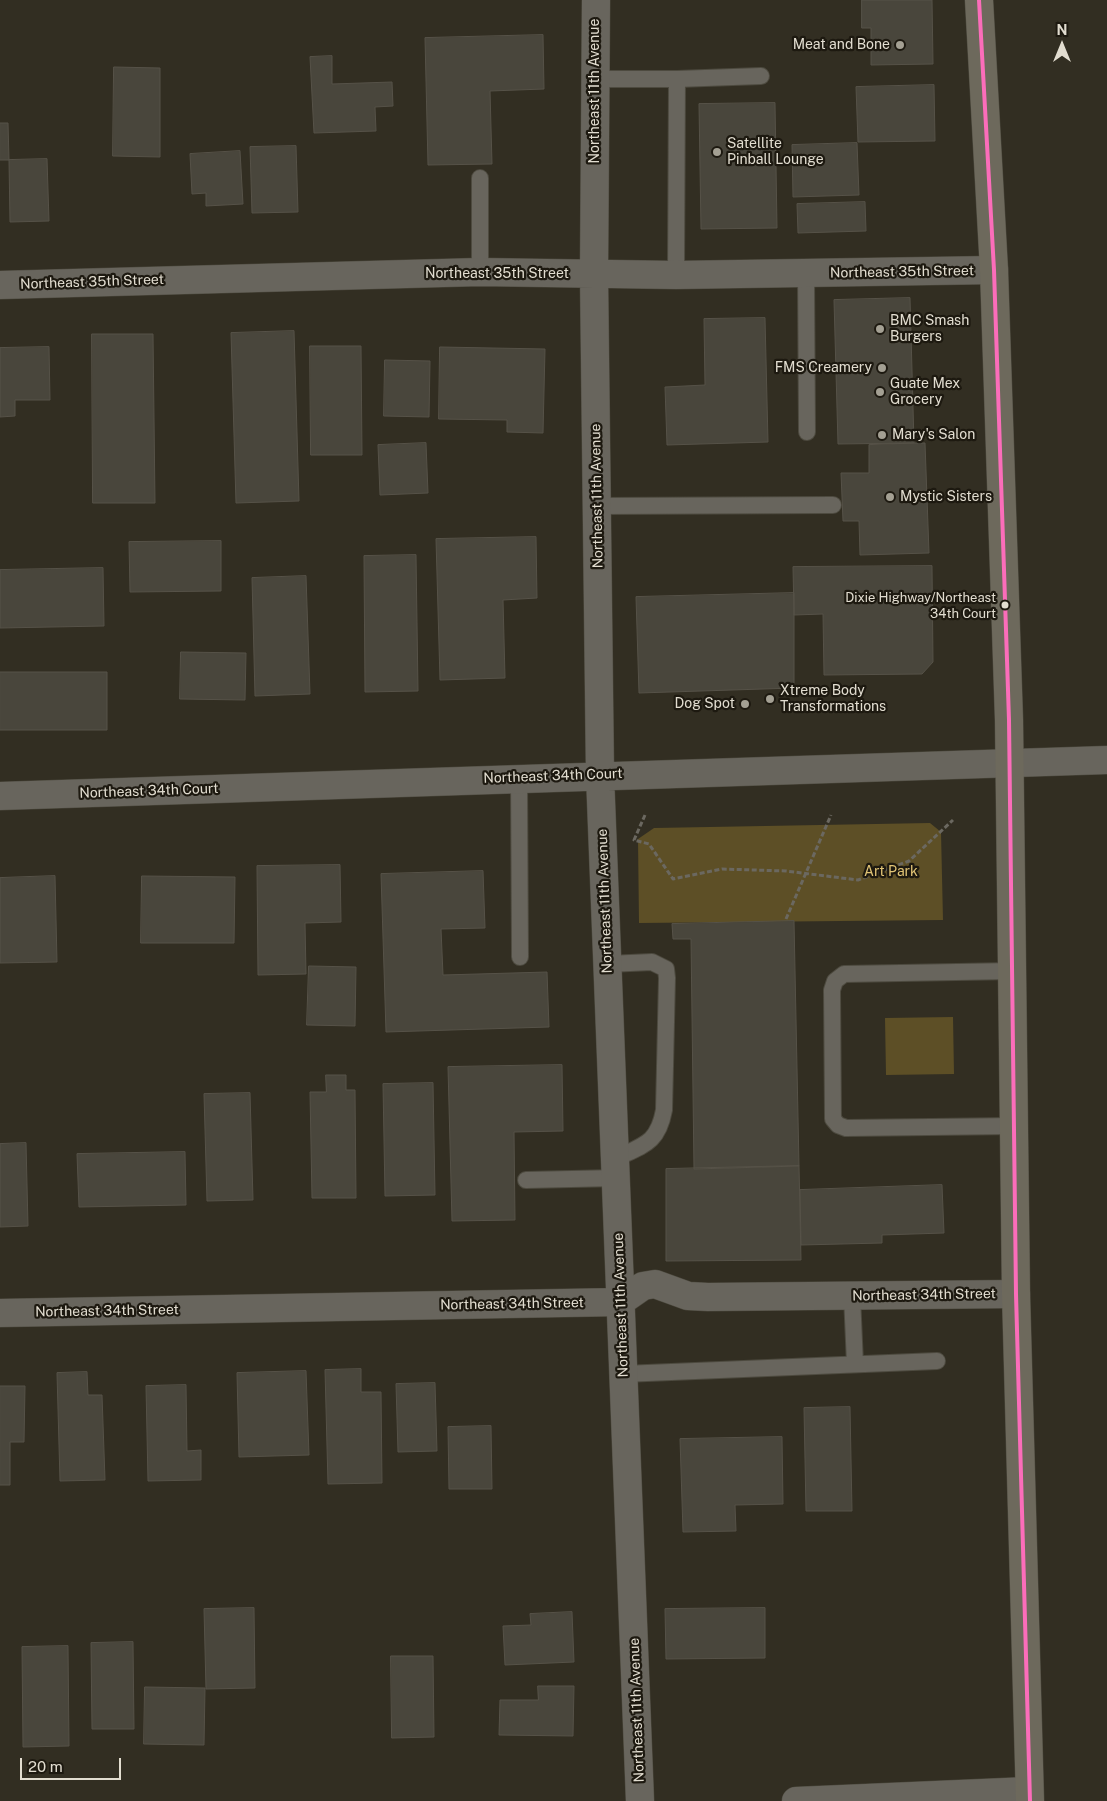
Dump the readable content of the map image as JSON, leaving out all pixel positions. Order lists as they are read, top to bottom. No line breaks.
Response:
{"streets":{"street":["Northeast 11th Avenue","Northeast 35th Street","Northeast 34th Court","Northeast 34th Street"]},"crossings":[["Northeast 11th Avenue","Northeast 35th Street"],["Northeast 11th Avenue","Northeast 34th Court"],["Northeast 11th Avenue","Northeast 34th Street"]],"parks":["Art Park"],"places":["Meat and Bone","Satellite Pinball Lounge","BMC Smash Burgers","FMS Creamery","Guate Mex Grocery","Mary's Salon","Mystic Sisters","Dixie Highway/Northeast 34th Court","Xtreme Body Transformations","Dog Spot"],"scale_bar":"20 m","north":"top"}
